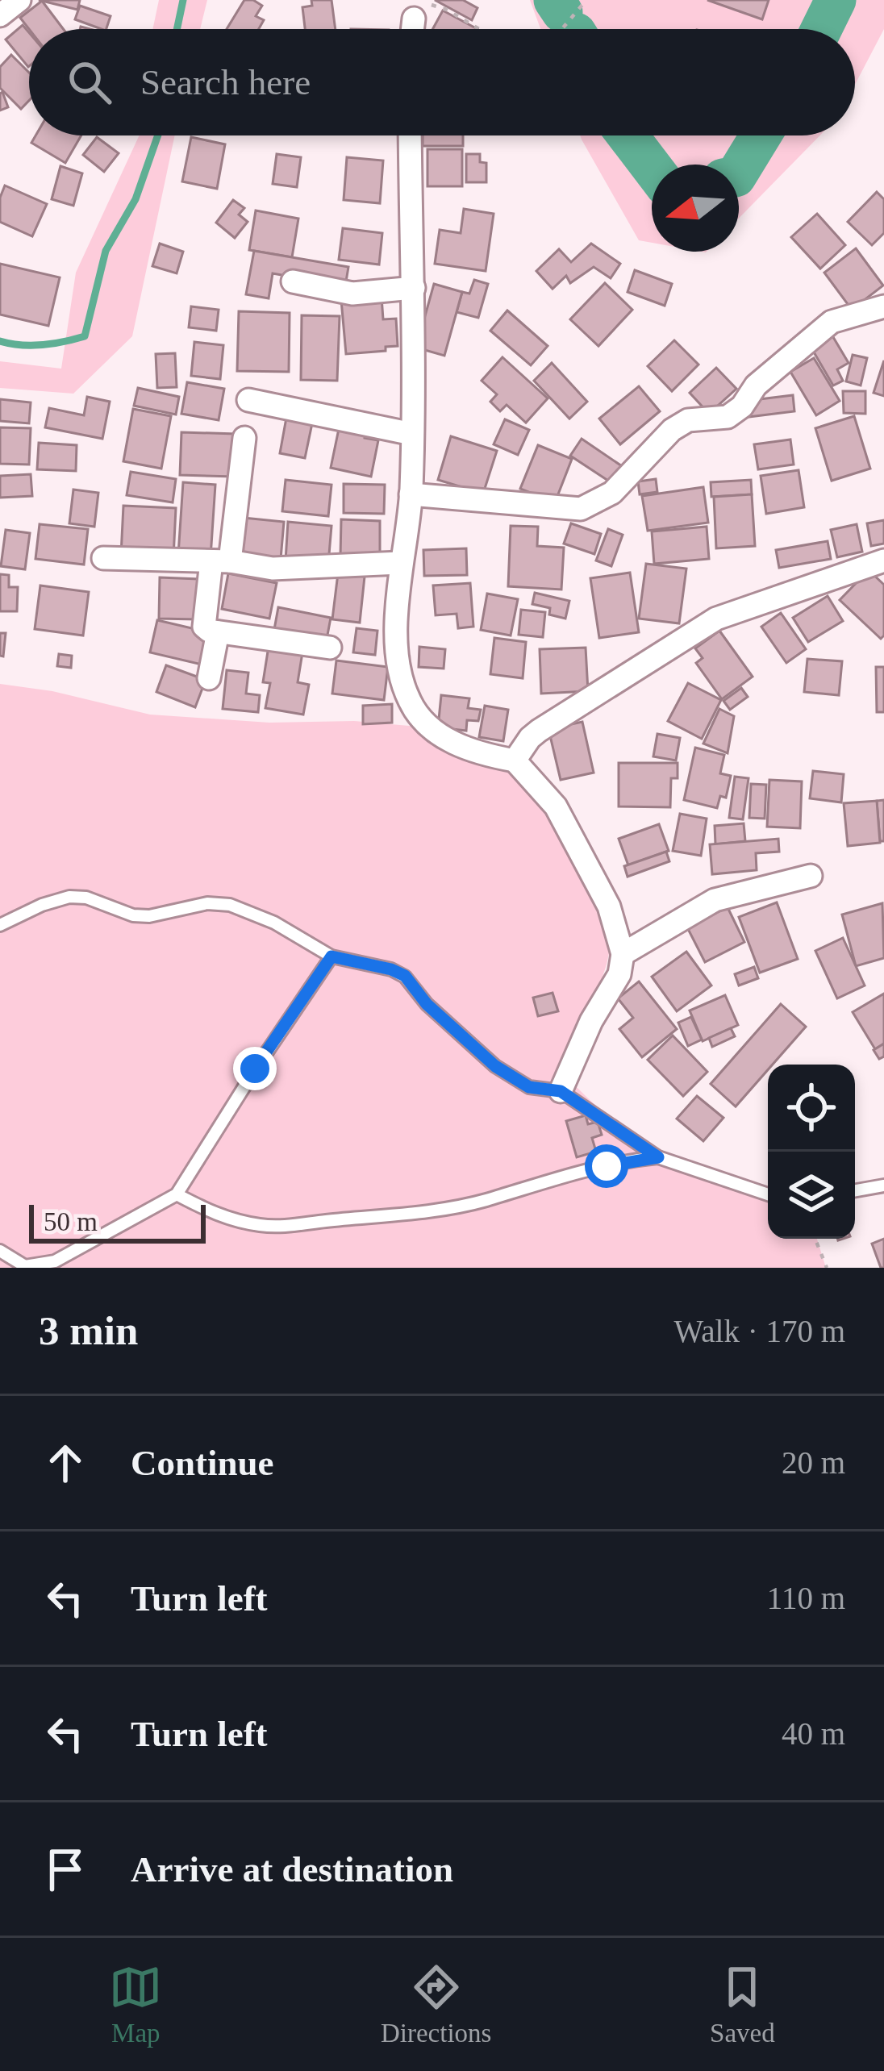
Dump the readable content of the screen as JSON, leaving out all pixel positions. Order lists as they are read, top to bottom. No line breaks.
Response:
{"scale_bar":"50 m","north":"left","page":{"search":"Search here","scale":"50 m","heading":["3 min","Walk · 170 m"],"list":[["Continue","20 m"],["Turn left","110 m"],["Turn left","40 m"],"Arrive at destination"],"nav":["Map","Directions","Saved"]}}
